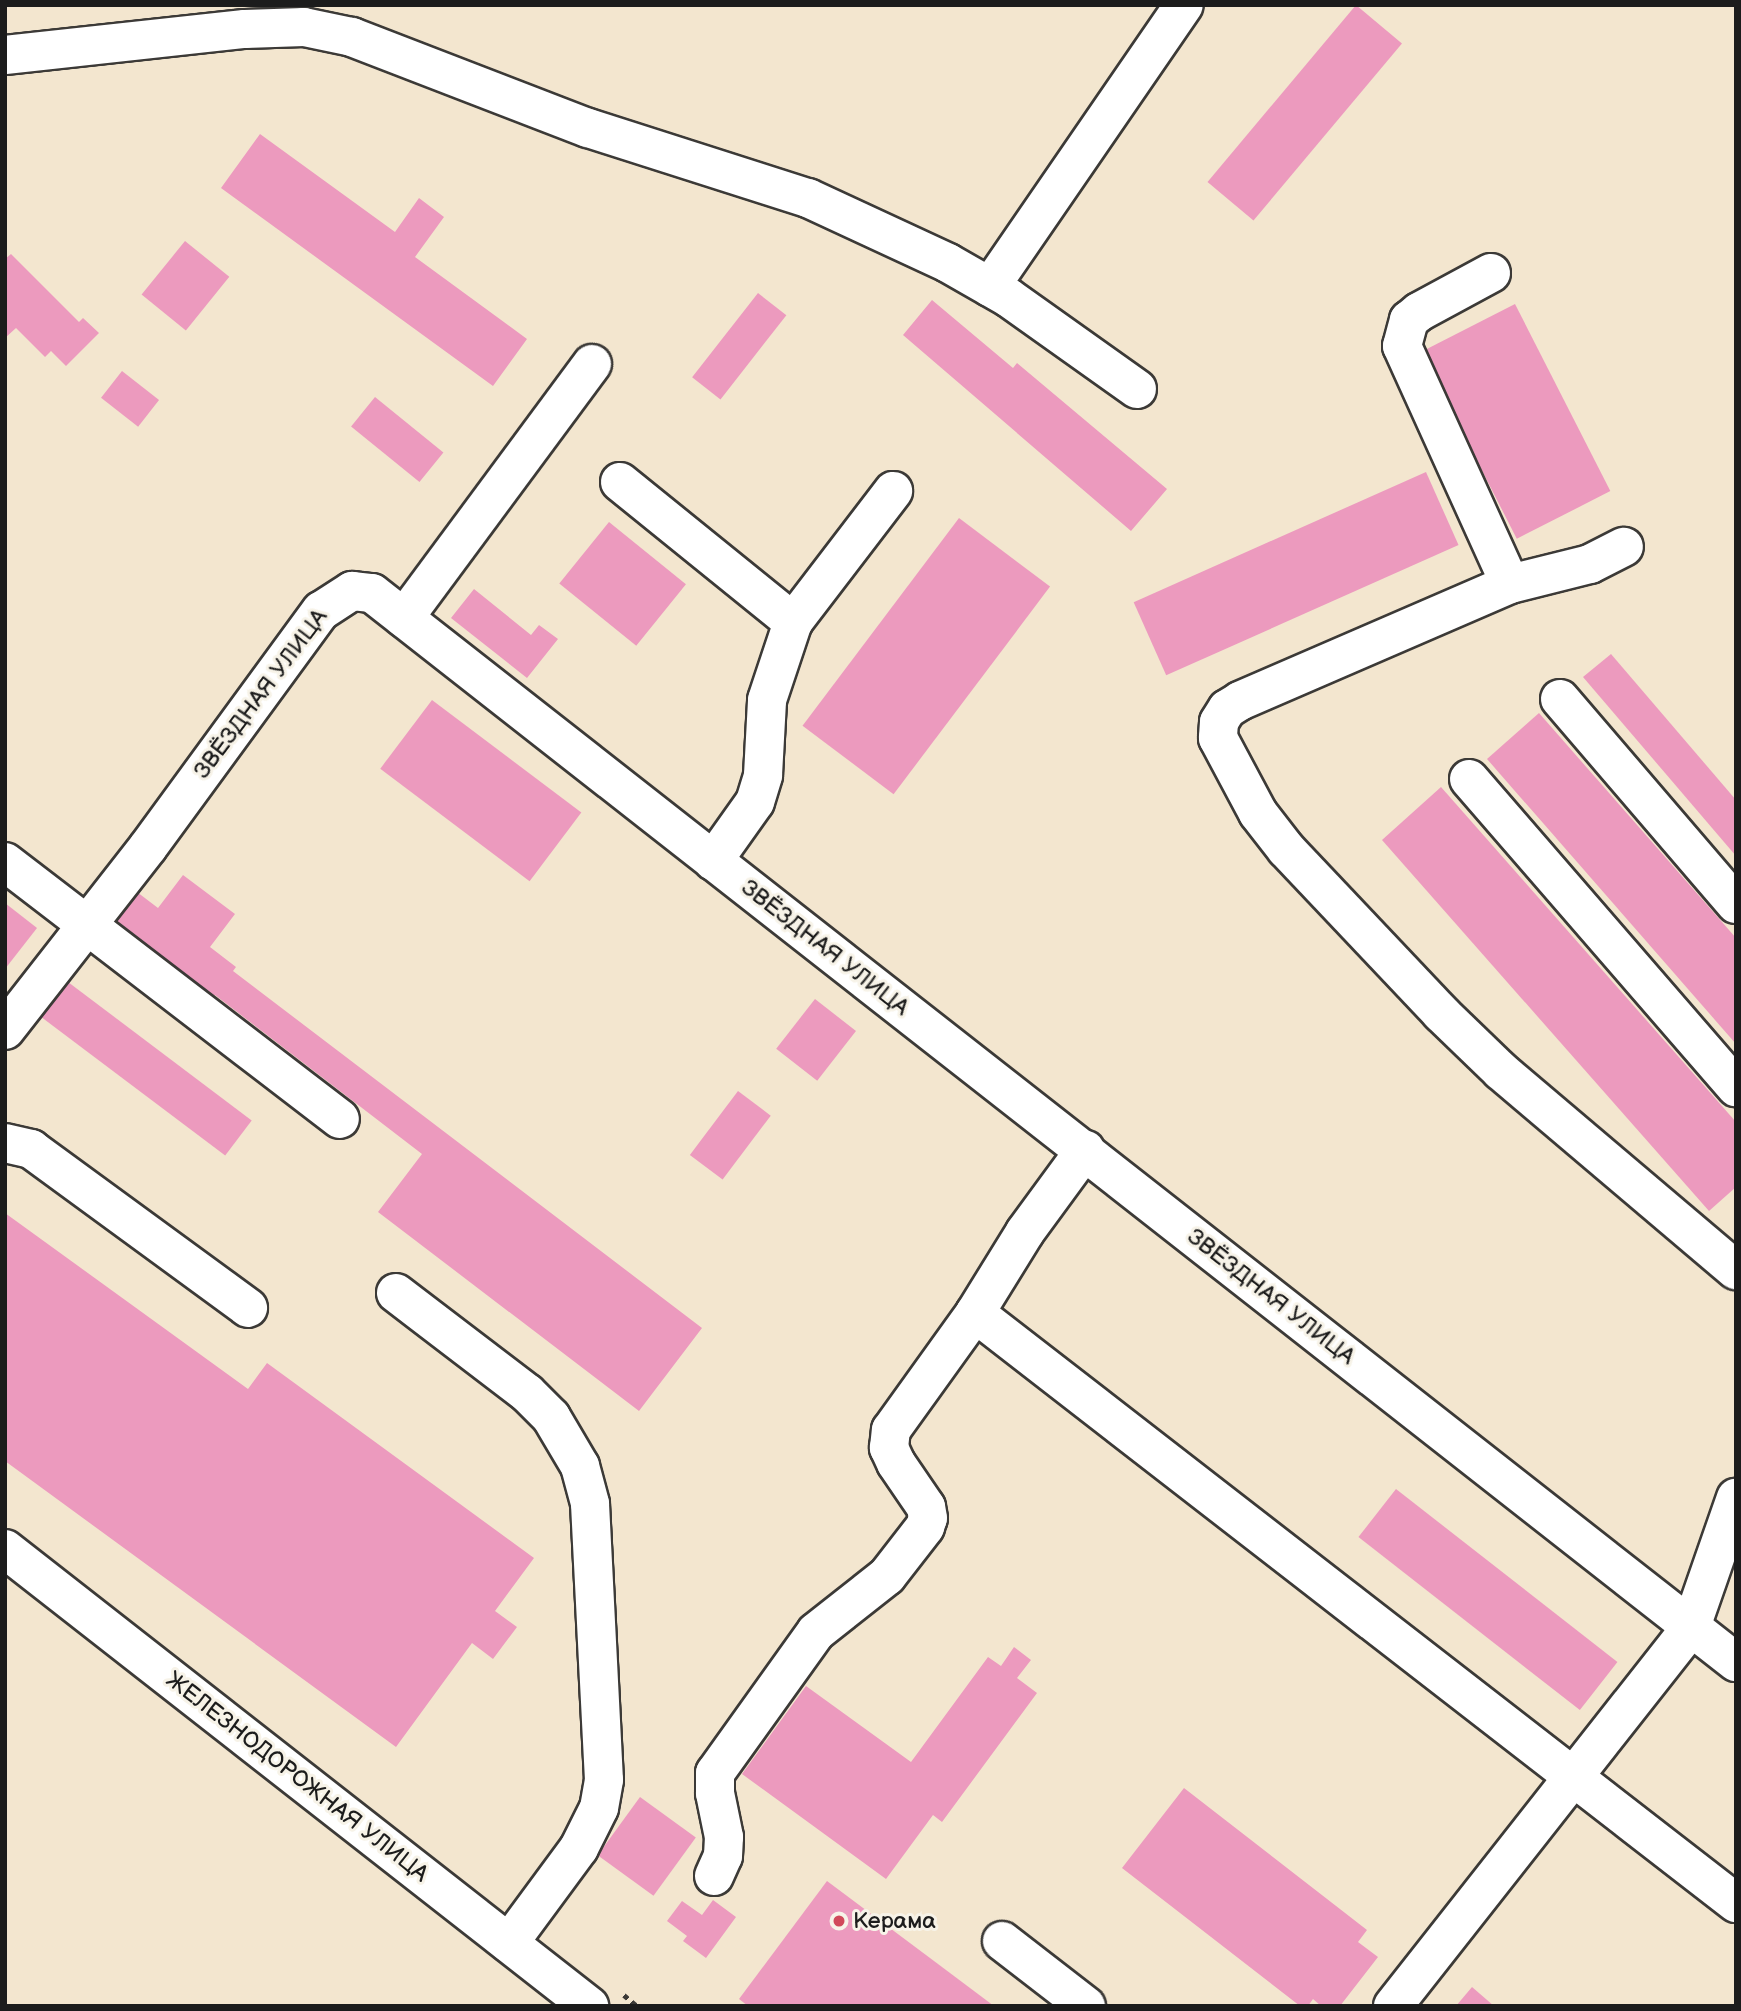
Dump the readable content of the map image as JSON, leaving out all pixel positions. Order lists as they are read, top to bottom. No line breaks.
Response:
{"streets":{"street":["ЗВЁЗДНАЯ УЛИЦА","ЖЕЛЕЗНОДОРОЖНАЯ УЛИЦА"]},"places":["Керама"]}
